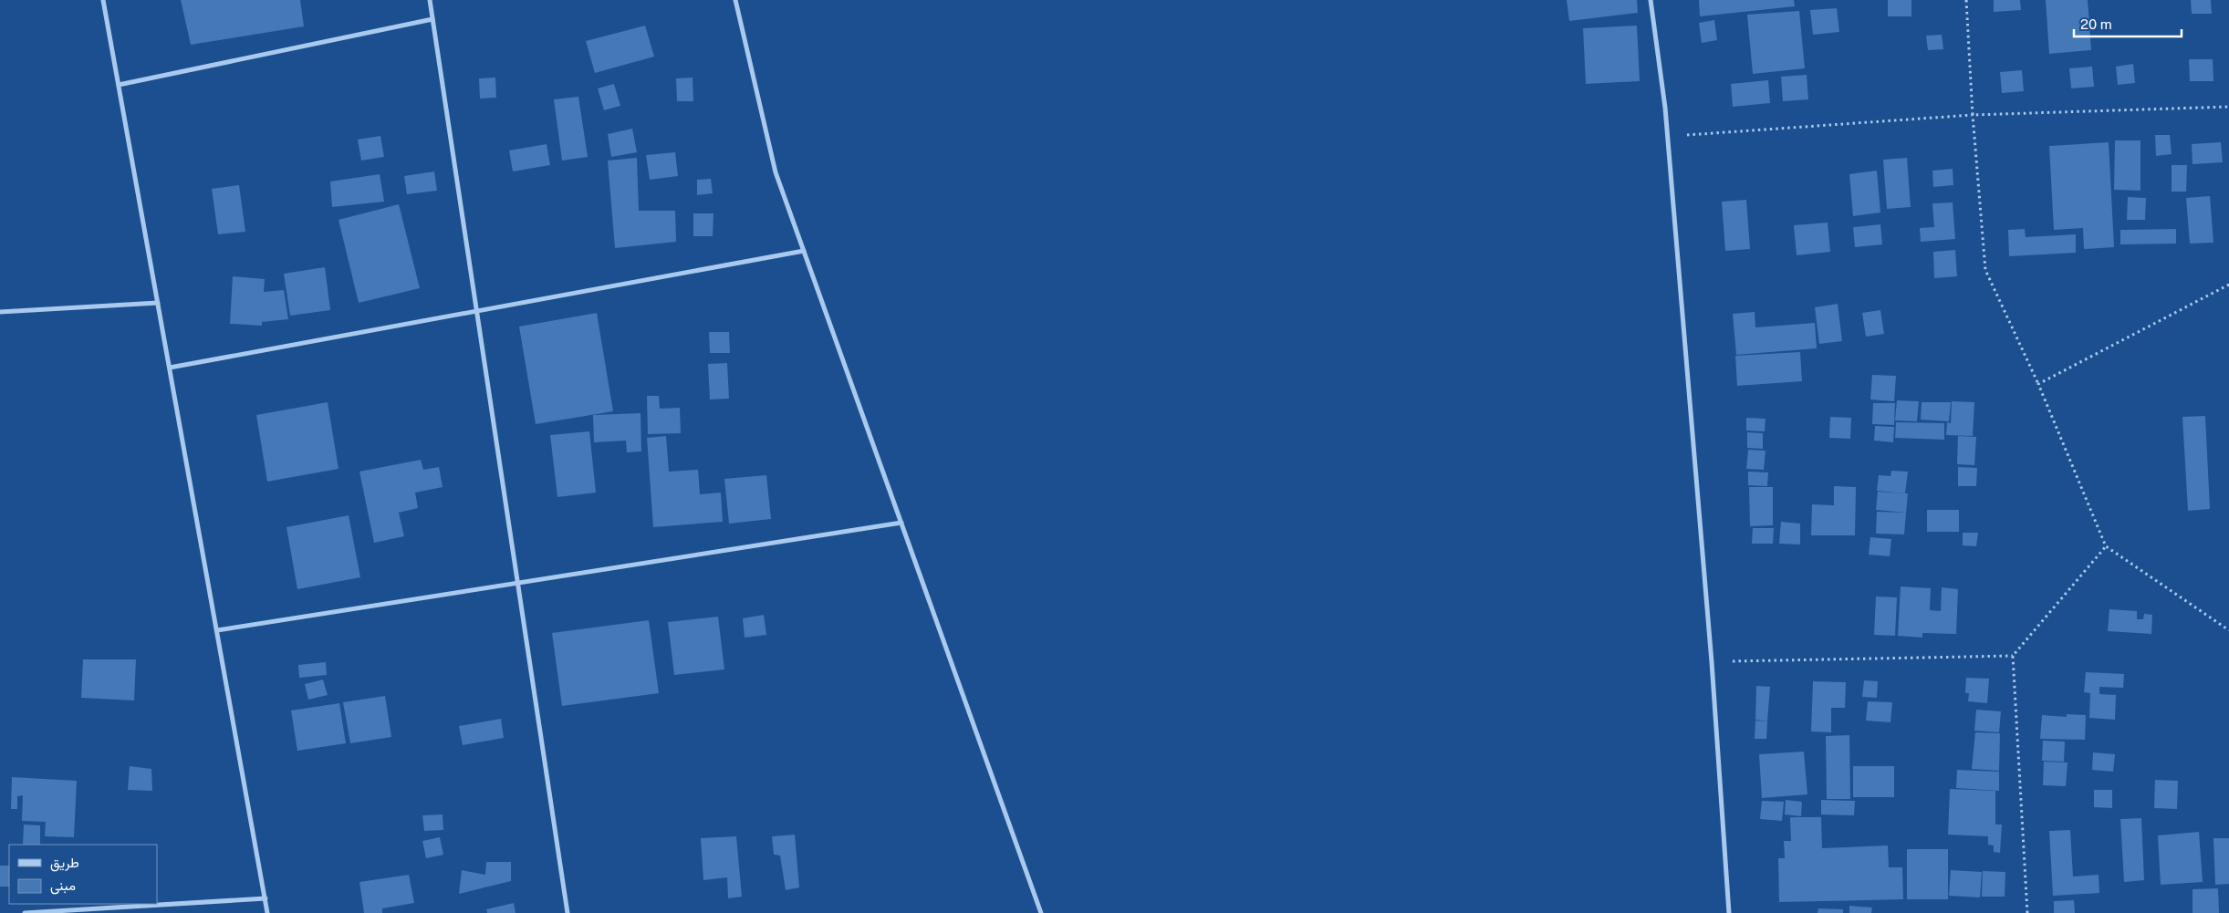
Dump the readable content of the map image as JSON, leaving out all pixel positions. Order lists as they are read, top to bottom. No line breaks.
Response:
{"legend":["طريق","مبنى"],"scale_bar":"20 m"}
